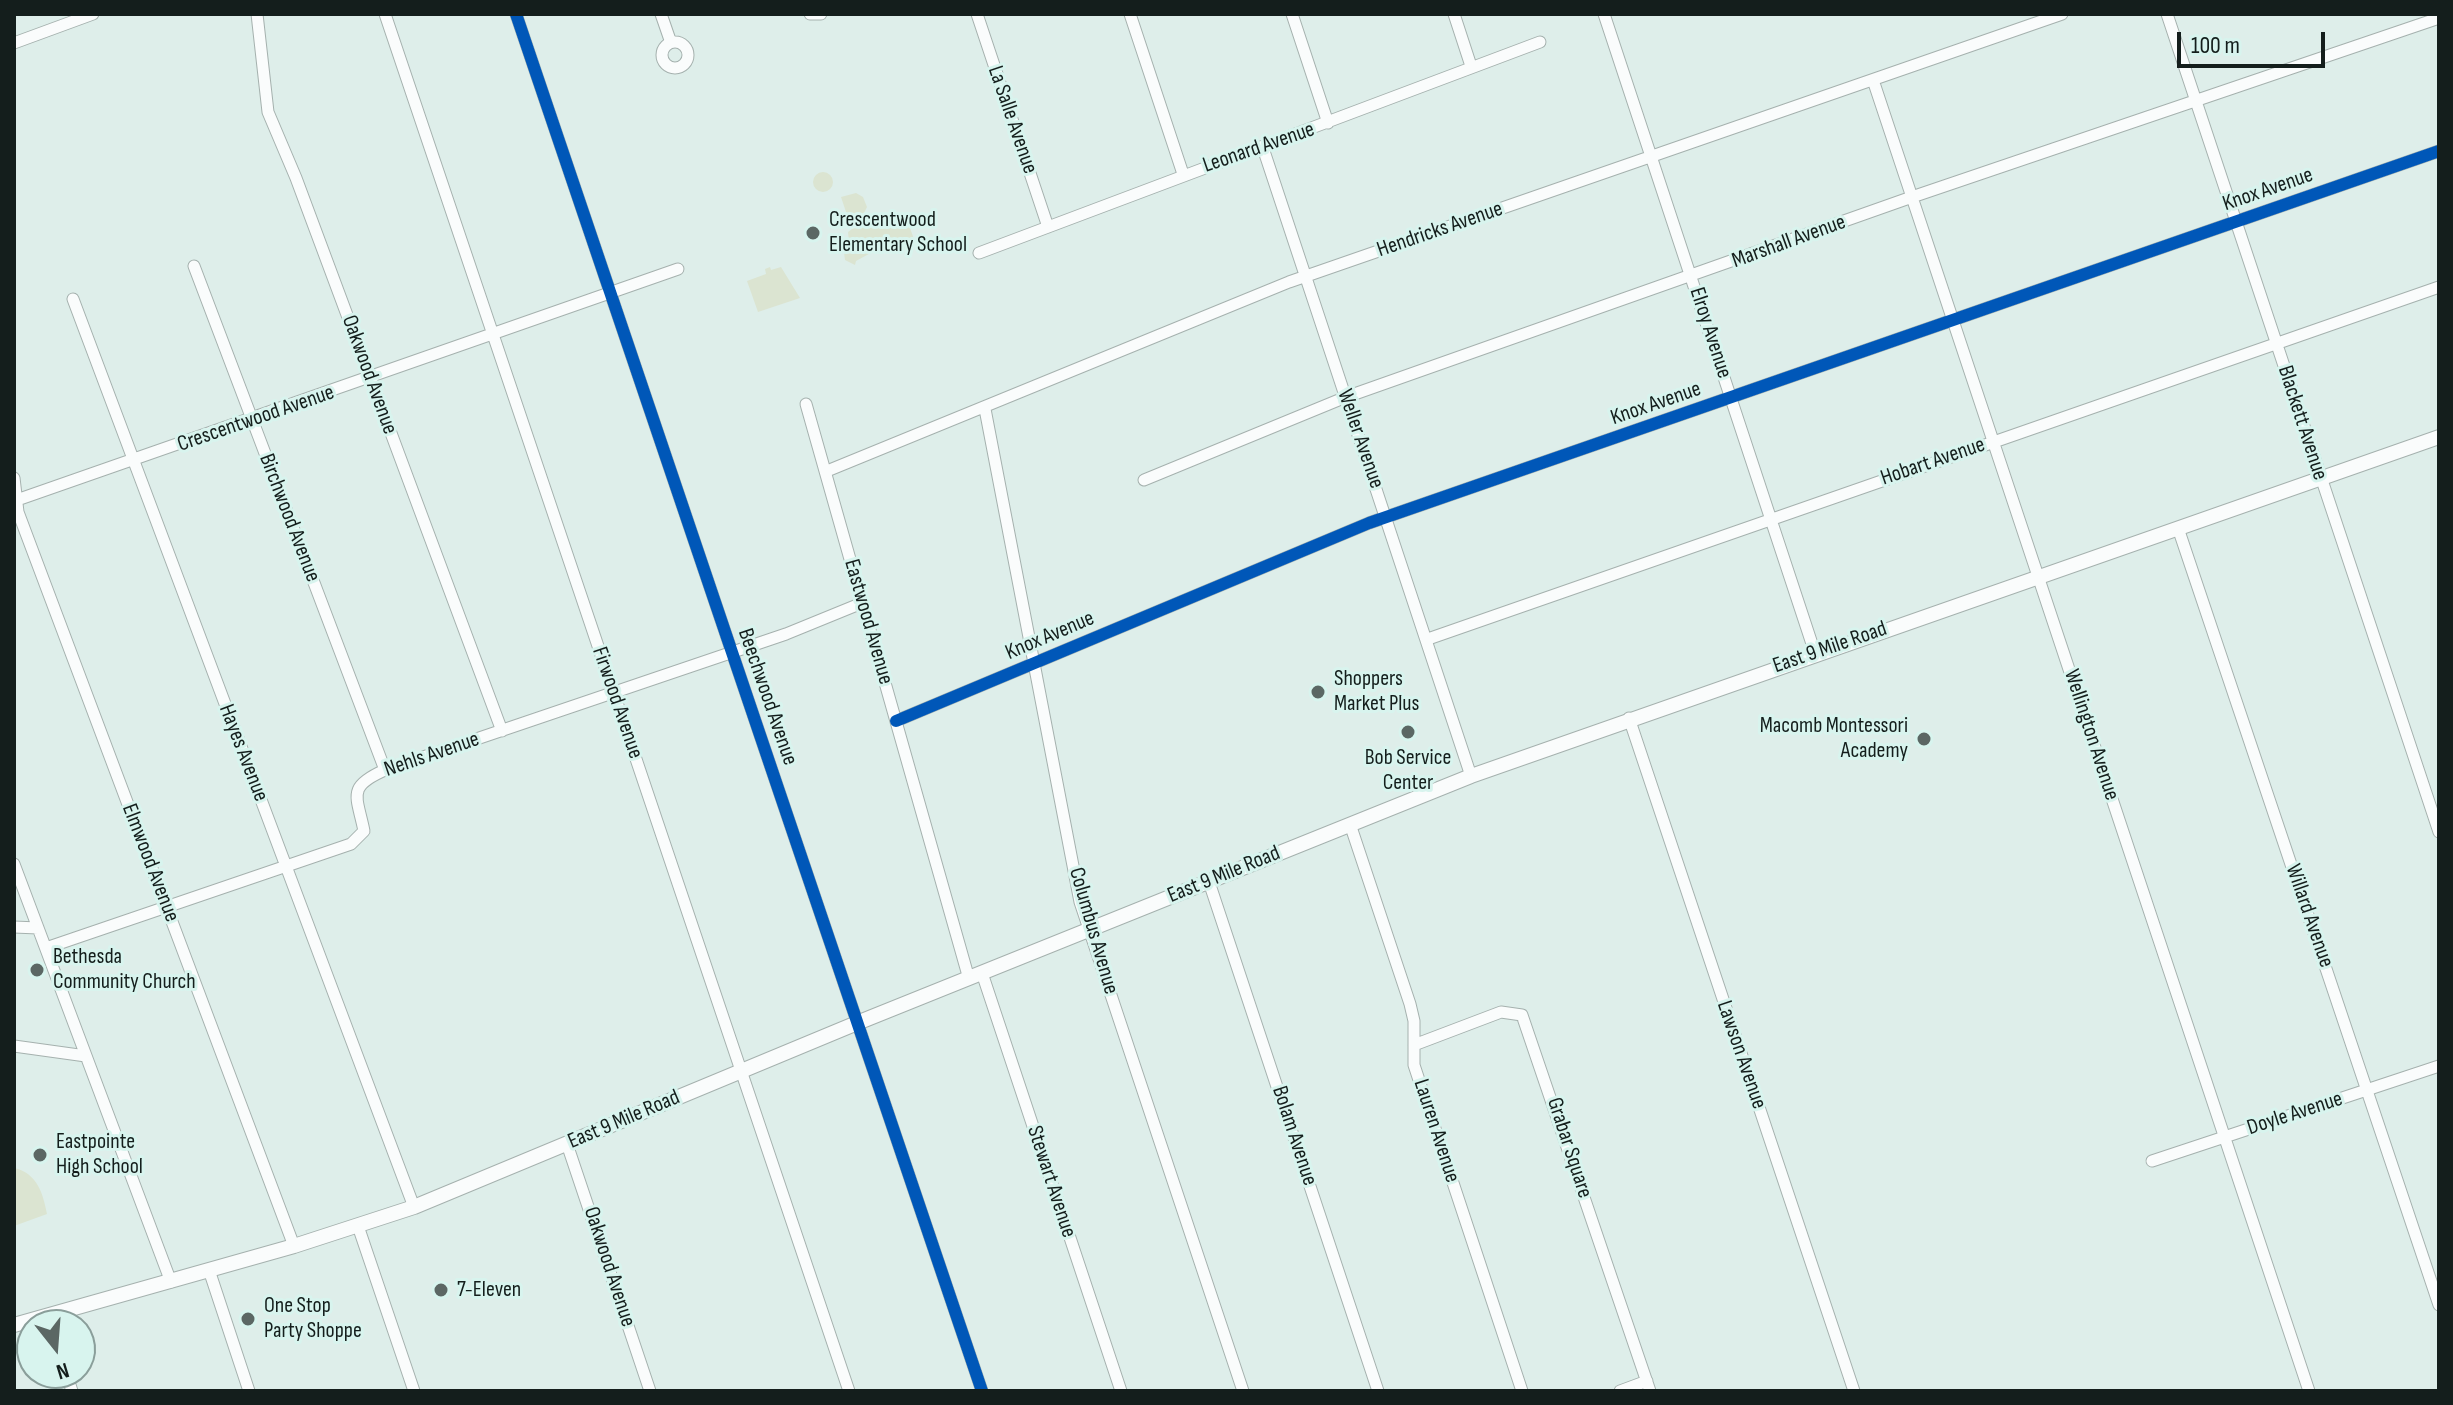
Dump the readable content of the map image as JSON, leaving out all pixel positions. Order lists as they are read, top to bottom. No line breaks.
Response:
{"streets":{"main road":["East 9 Mile Road"],"street":["La Salle Avenue","Leonard Avenue","Knox Avenue","Hendricks Avenue","Marshall Avenue","Elroy Avenue","Oakwood Avenue","Crescentwood Avenue","Blackett Avenue","Weller Avenue","Hobart Avenue","Birchwood Avenue","Eastwood Avenue","Beechwood Avenue","Firwood Avenue","Wellington Avenue","Hayes Avenue","Nehls Avenue","Elmwood Avenue","Willard Avenue","Columbus Avenue","Lawson Avenue","Doyle Avenue","Lauren Avenue","Bolam Avenue","Grabar Square","Stewart Avenue"]},"crossings":[["La Salle Avenue","Leonard Avenue"],["Leonard Avenue","Weller Avenue"],["Knox Avenue","Elroy Avenue"],["Knox Avenue","Blackett Avenue"],["Knox Avenue","Weller Avenue"],["Knox Avenue","Eastwood Avenue"],["Knox Avenue","Wellington Avenue"],["Knox Avenue","Columbus Avenue"],["Hendricks Avenue","Elroy Avenue"],["Hendricks Avenue","Weller Avenue"],["Hendricks Avenue","Eastwood Avenue"],["Hendricks Avenue","Wellington Avenue"],["Hendricks Avenue","Columbus Avenue"],["Marshall Avenue","Elroy Avenue"],["Marshall Avenue","Blackett Avenue"],["Marshall Avenue","Weller Avenue"],["Marshall Avenue","Wellington Avenue"],["Elroy Avenue","Hobart Avenue"],["Elroy Avenue","East 9 Mile Road"],["Oakwood Avenue","Crescentwood Avenue"],["Oakwood Avenue","East 9 Mile Road"],["Oakwood Avenue","Nehls Avenue"],["Crescentwood Avenue","Birchwood Avenue"],["Crescentwood Avenue","Beechwood Avenue"],["Crescentwood Avenue","Firwood Avenue"],["Crescentwood Avenue","Hayes Avenue"],["Crescentwood Avenue","Elmwood Avenue"],["Blackett Avenue","Hobart Avenue"],["Blackett Avenue","East 9 Mile Road"],["Weller Avenue","Hobart Avenue"],["Weller Avenue","East 9 Mile Road"],["Hobart Avenue","Wellington Avenue"],["Birchwood Avenue","Nehls Avenue"],["Eastwood Avenue","East 9 Mile Road"],["Eastwood Avenue","Nehls Avenue"],["Eastwood Avenue","Stewart Avenue"],["East 9 Mile Road","Beechwood Avenue"],["East 9 Mile Road","Firwood Avenue"],["East 9 Mile Road","Wellington Avenue"],["East 9 Mile Road","Hayes Avenue"],["East 9 Mile Road","Elmwood Avenue"],["East 9 Mile Road","Willard Avenue"],["East 9 Mile Road","Columbus Avenue"],["East 9 Mile Road","Lawson Avenue"],["East 9 Mile Road","Lauren Avenue"],["East 9 Mile Road","Bolam Avenue"],["East 9 Mile Road","Stewart Avenue"],["Beechwood Avenue","Nehls Avenue"],["Firwood Avenue","Nehls Avenue"],["Wellington Avenue","Doyle Avenue"],["Hayes Avenue","Nehls Avenue"],["Nehls Avenue","Elmwood Avenue"],["Willard Avenue","Doyle Avenue"],["Lauren Avenue","Grabar Square"]],"places":["Crescentwood Elementary School","Shoppers Market Plus","Bob Service Center","Macomb Montessori Academy","Bethesda Community Church","Eastpointe High School","7-Eleven","One Stop Party Shoppe"],"scale_bar":"100 m","north":"bottom"}
